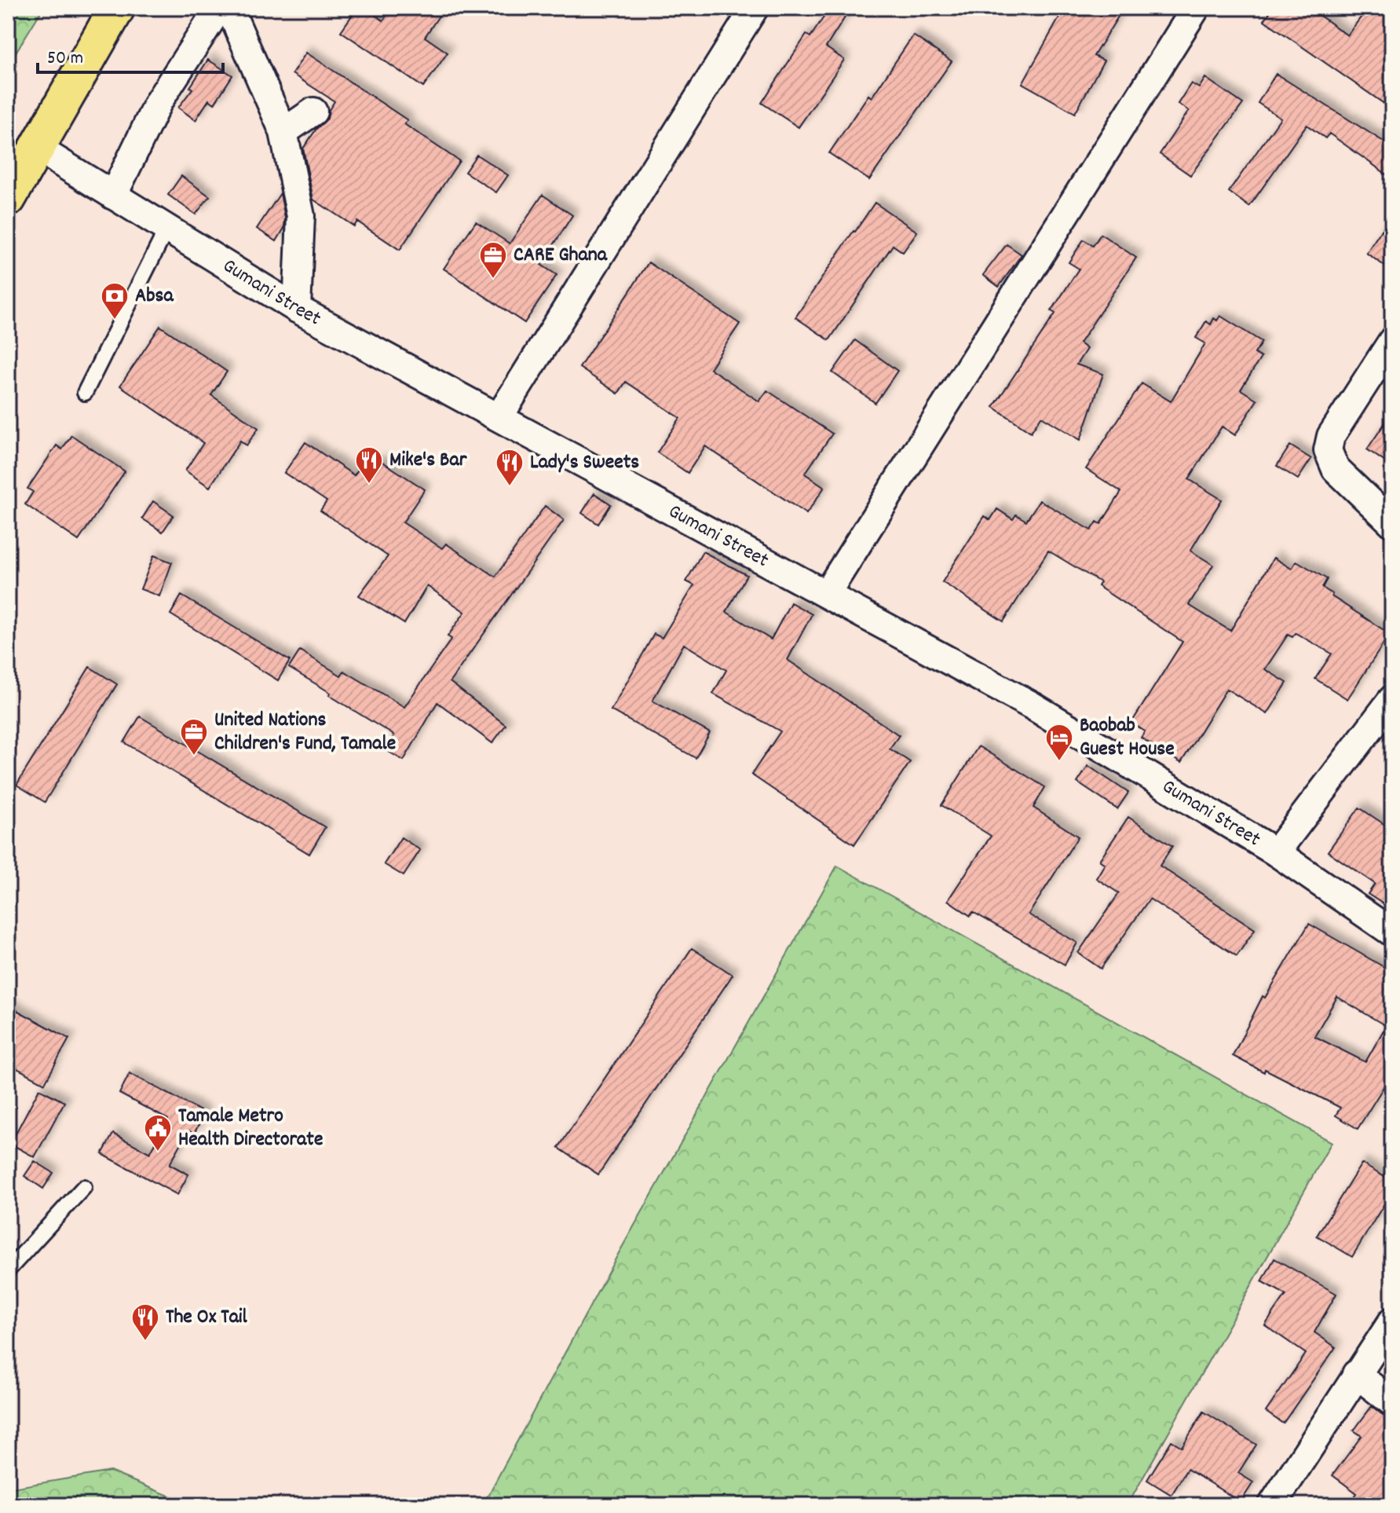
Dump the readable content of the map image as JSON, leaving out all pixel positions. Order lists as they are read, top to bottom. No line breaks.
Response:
{"streets":{"street":["Gumani Street"]},"places":{"office":["CARE Ghana","United Nations Children's Fund, Tamale"],"bank":["Absa"],"restaurant":["Mike's Bar","Lady's Sweets","The Ox Tail"],"hotel":["Baobab Guest House"],"public building":["Tamale Metro Health Directorate"]},"scale_bar":"50 m"}
